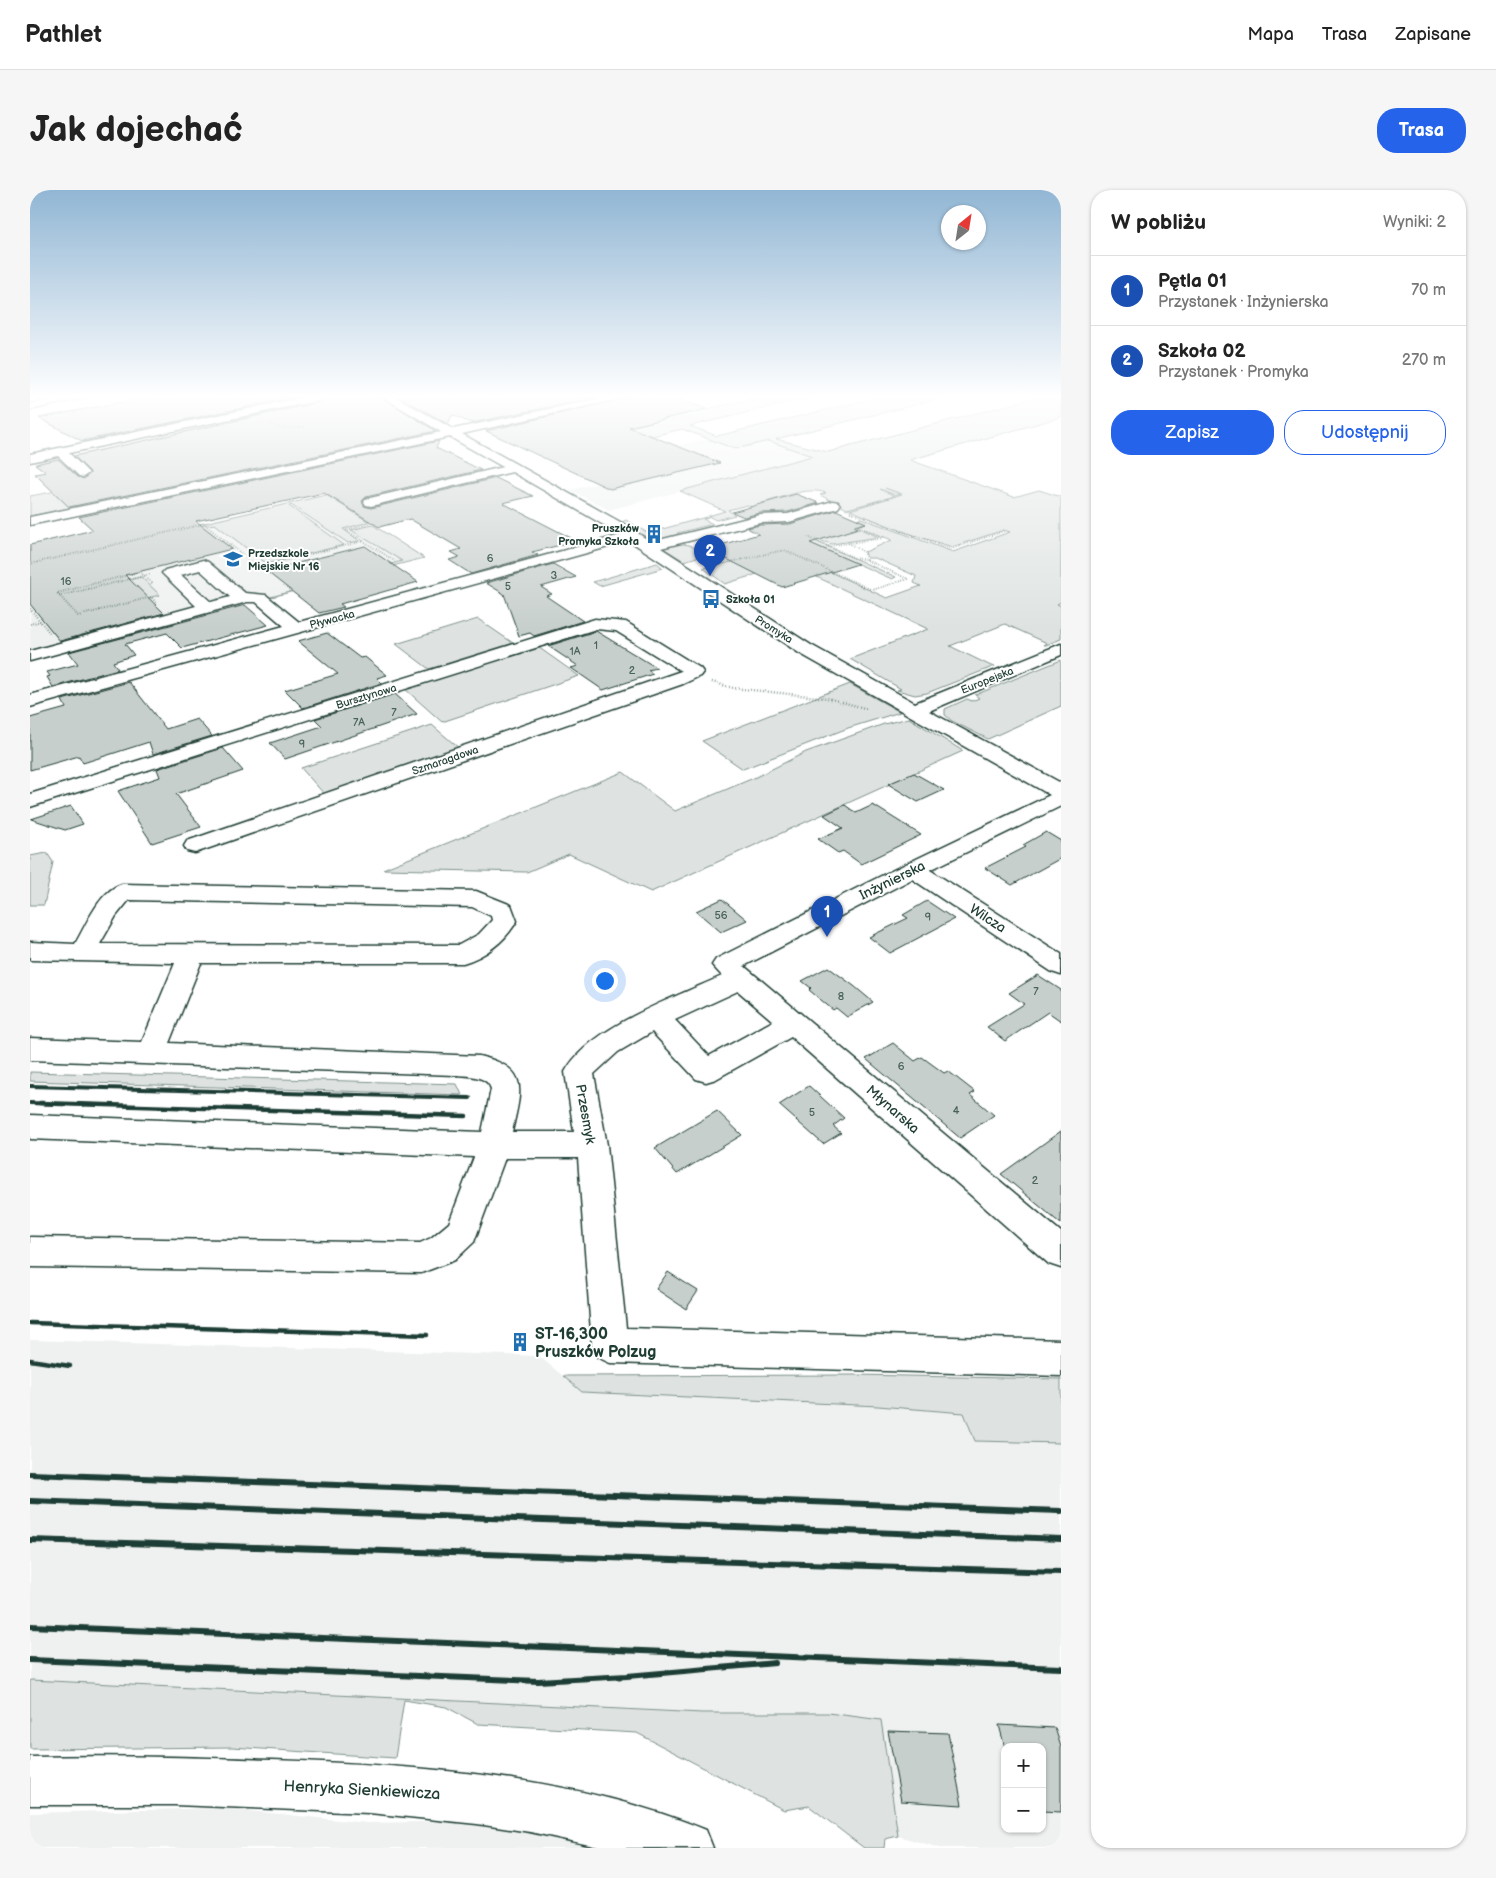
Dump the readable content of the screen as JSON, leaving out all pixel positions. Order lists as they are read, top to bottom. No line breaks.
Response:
{"streets":{"street":["Pływacka","Promyka","Europejska","Bursztynowa","Szmaragdowa","Inżynierska","Wilcza","Młynarska","Przesmyk","Henryka Sienkiewicza"]},"crossings":[["Pływacka","Promyka"],["Promyka","Europejska"],["Bursztynowa","Szmaragdowa"],["Inżynierska","Wilcza"],["Inżynierska","Młynarska"],["Inżynierska","Przesmyk"],["Młynarska","Przesmyk"]],"places":{"building":["Pruszków Promyka Szkoła","ST-16,300 Pruszków Polzug"],"school or university":["Przedszkole Miejskie Nr 16"],"bus stop":["Szkoła 01"]},"house_numbers":["6","3","16","5","1","1A","2","7","7A","9","56","9","7","8","6","4","5","2"],"north":"top right","page":{"header":"Pathlet","nav":["Mapa","Trasa","Zapisane"],"buttons":["Trasa",["Zapisz","Udostępnij"]],"title":"Jak dojechać","heading":["W pobliżu","Wyniki: 2"],"list":[{"mark":"1","name":"Pętla 01","note":"Przystanek · Inżynierska","value":"70 m"},{"mark":"2","name":"Szkoła 02","note":"Przystanek · Promyka","value":"270 m"}],"pins":["2","1"],"map_buttons":["+","−"]}}
